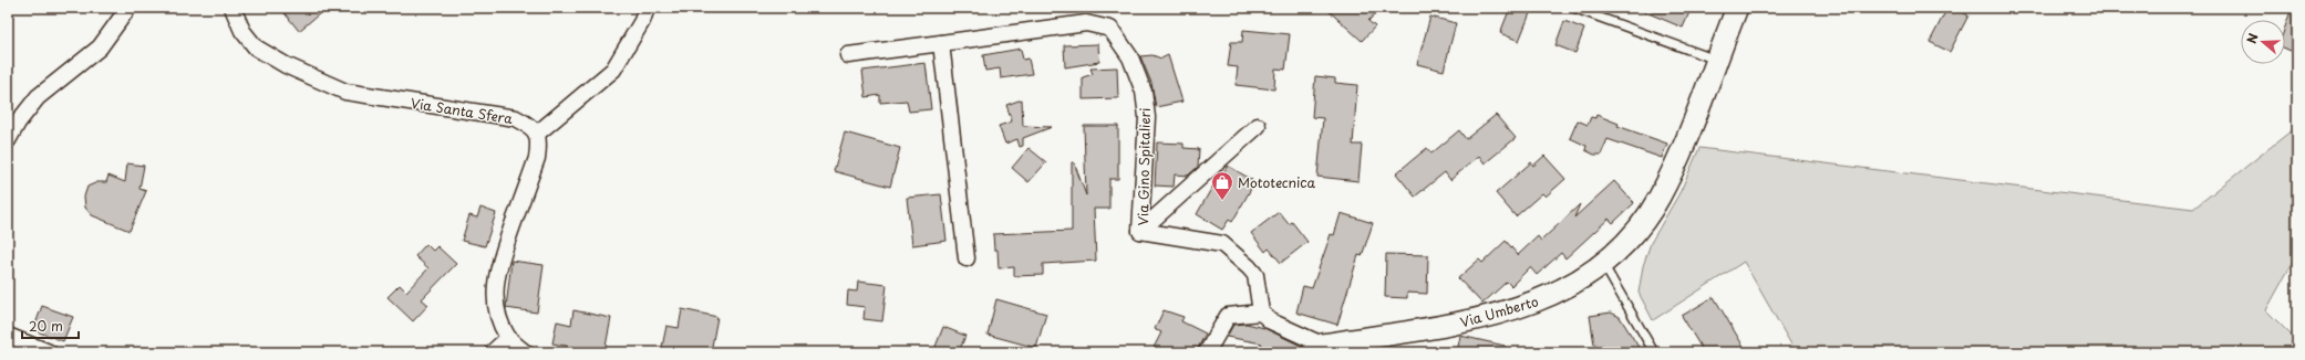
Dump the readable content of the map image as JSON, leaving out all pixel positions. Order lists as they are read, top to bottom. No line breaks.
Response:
{"streets":{"main road":["Via Umberto"],"street":["Via Santa Sfera","Via Gino Spitalieri"]},"places":{"shop":["Mototecnica"]},"scale_bar":"20 m","north":"left"}
